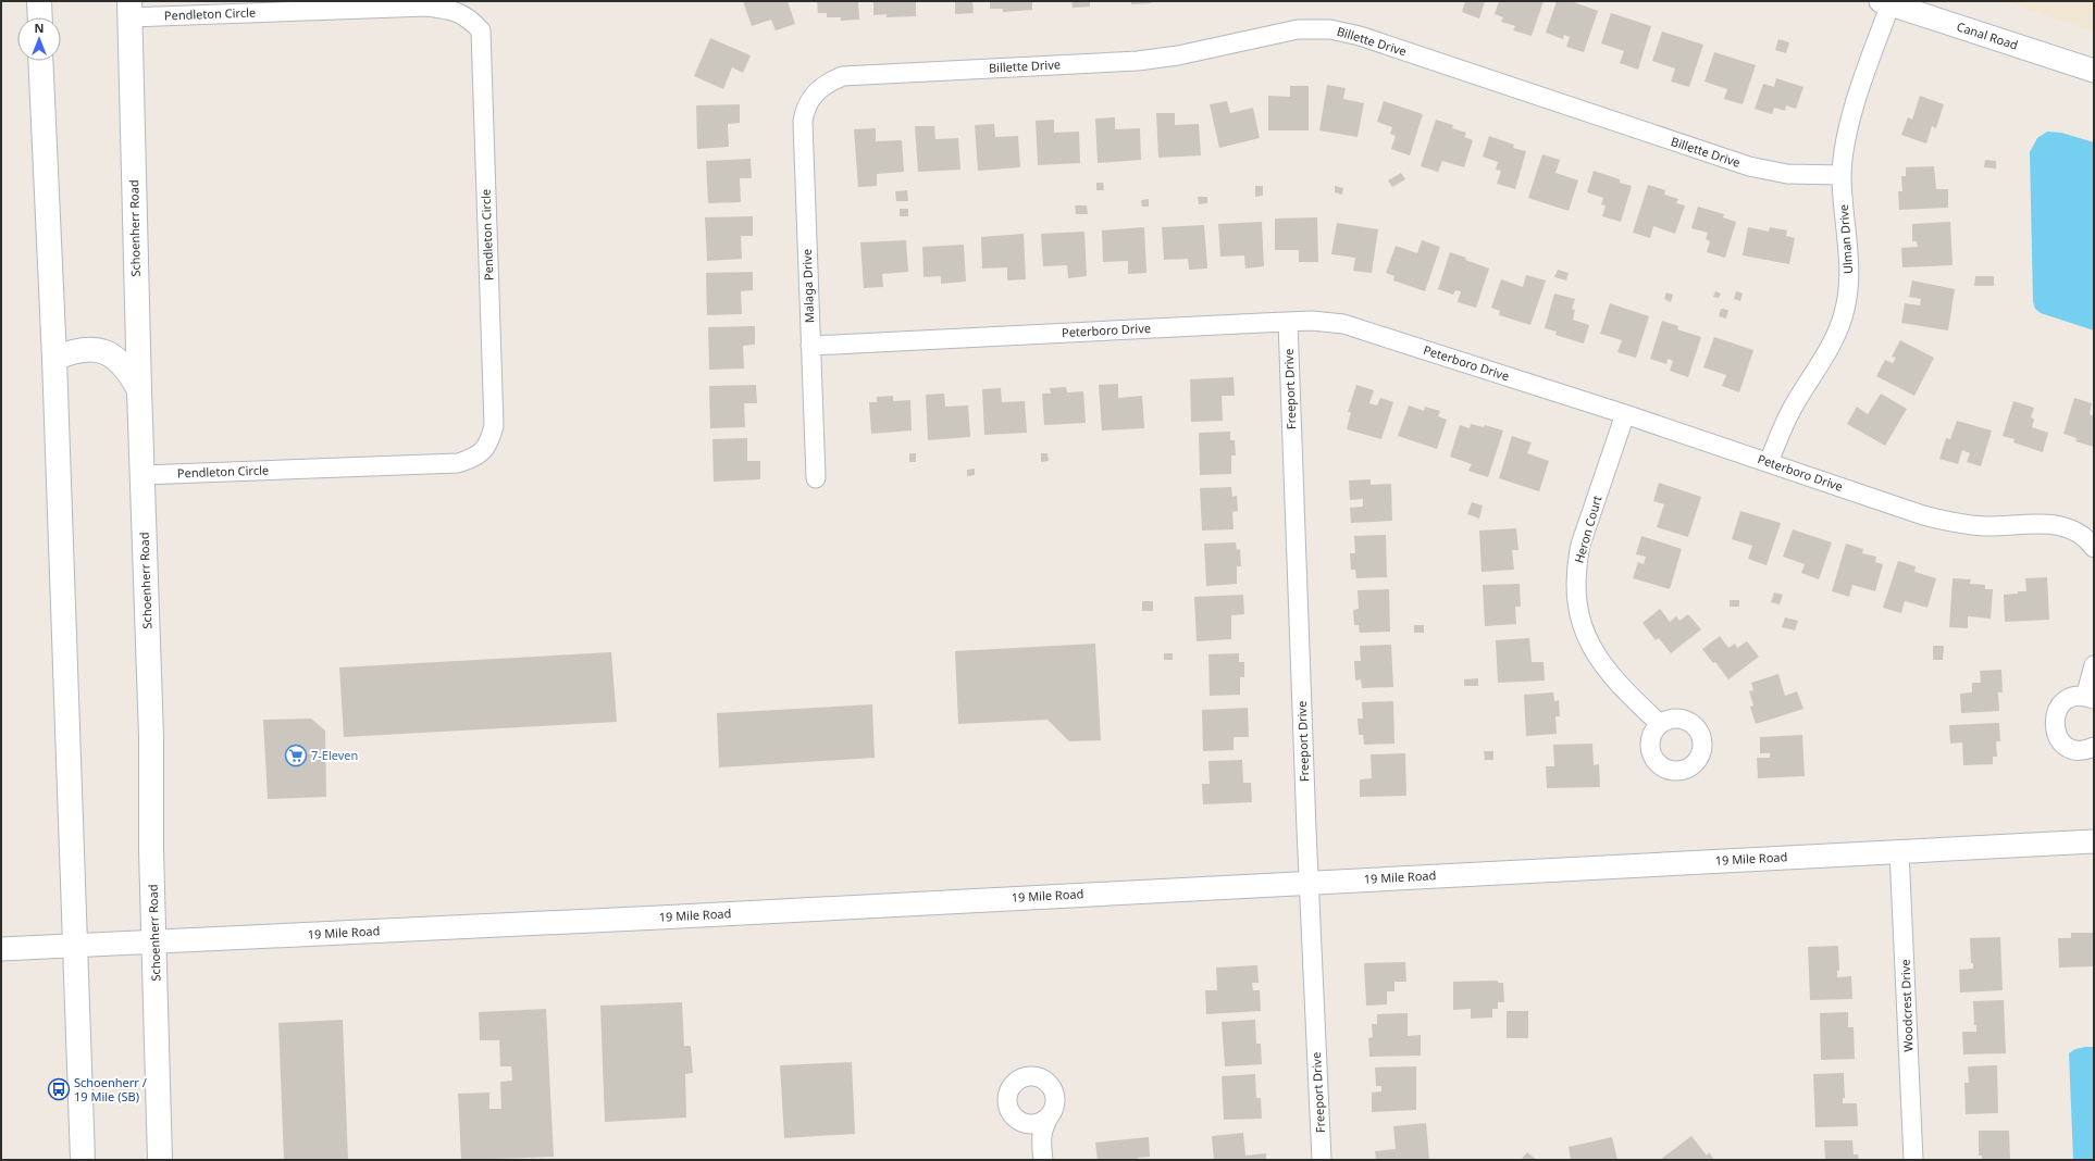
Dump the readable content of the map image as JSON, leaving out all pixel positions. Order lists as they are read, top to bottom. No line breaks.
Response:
{"streets":{"main road":["Schoenherr Road"],"street":["Pendleton Circle","Canal Road","Billette Drive","Ulman Drive","Malaga Drive","Peterboro Drive","Freeport Drive","Heron Court","19 Mile Road","Woodcrest Drive"]},"crossings":[["Pendleton Circle","Schoenherr Road"],["Canal Road","Ulman Drive"],["Billette Drive","Ulman Drive"],["Billette Drive","Malaga Drive"],["Schoenherr Road","19 Mile Road"],["Ulman Drive","Peterboro Drive"],["Malaga Drive","Peterboro Drive"],["Peterboro Drive","Freeport Drive"],["Peterboro Drive","Heron Court"],["Freeport Drive","19 Mile Road"],["19 Mile Road","Woodcrest Drive"]],"places":{"supermarket":["7-Eleven"],"bus stop":["Schoenherr / 19 Mile (SB)"]},"north":"top"}
